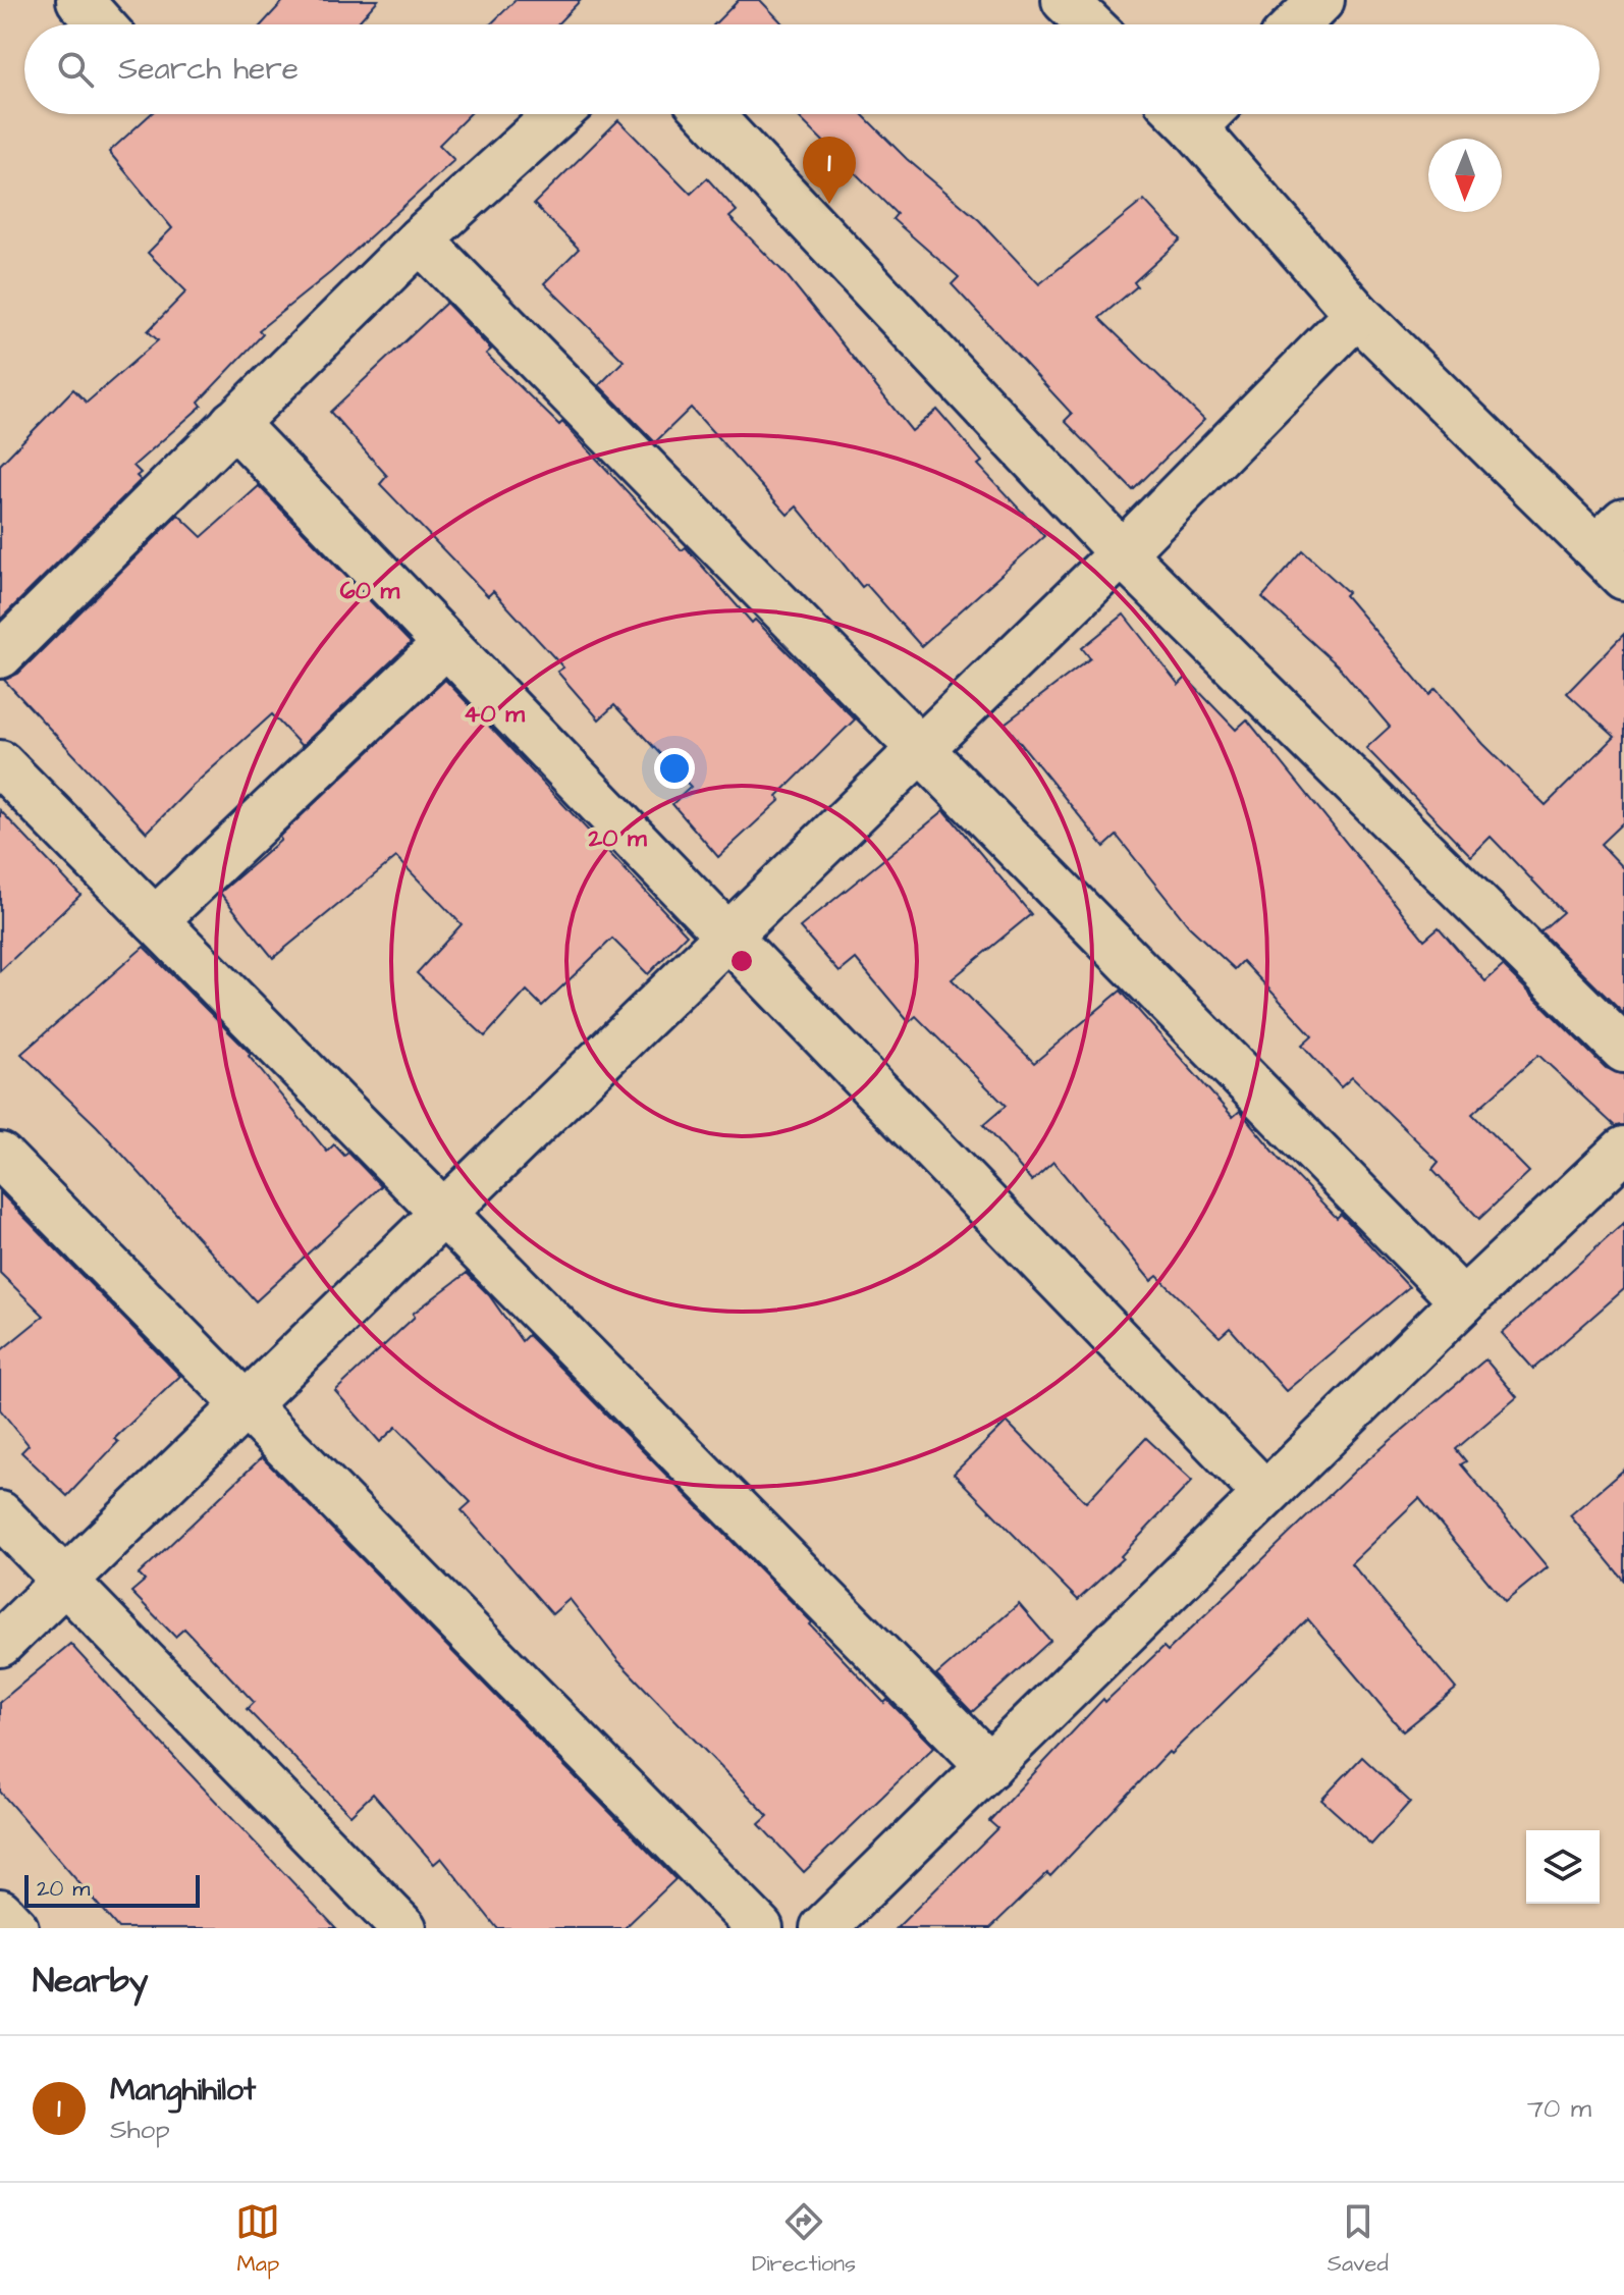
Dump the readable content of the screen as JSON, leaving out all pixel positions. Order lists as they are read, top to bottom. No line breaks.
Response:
{"scale_bar":"20 m","north":"bottom","page":{"search":"Search here","pins":"1","scale":"20 m","heading":"Nearby","list":[{"mark":"1","name":"Manghihilot","note":"Shop","value":"70 m"}],"nav":["Map","Directions","Saved"]},"rings":["60 m","40 m","20 m"]}
